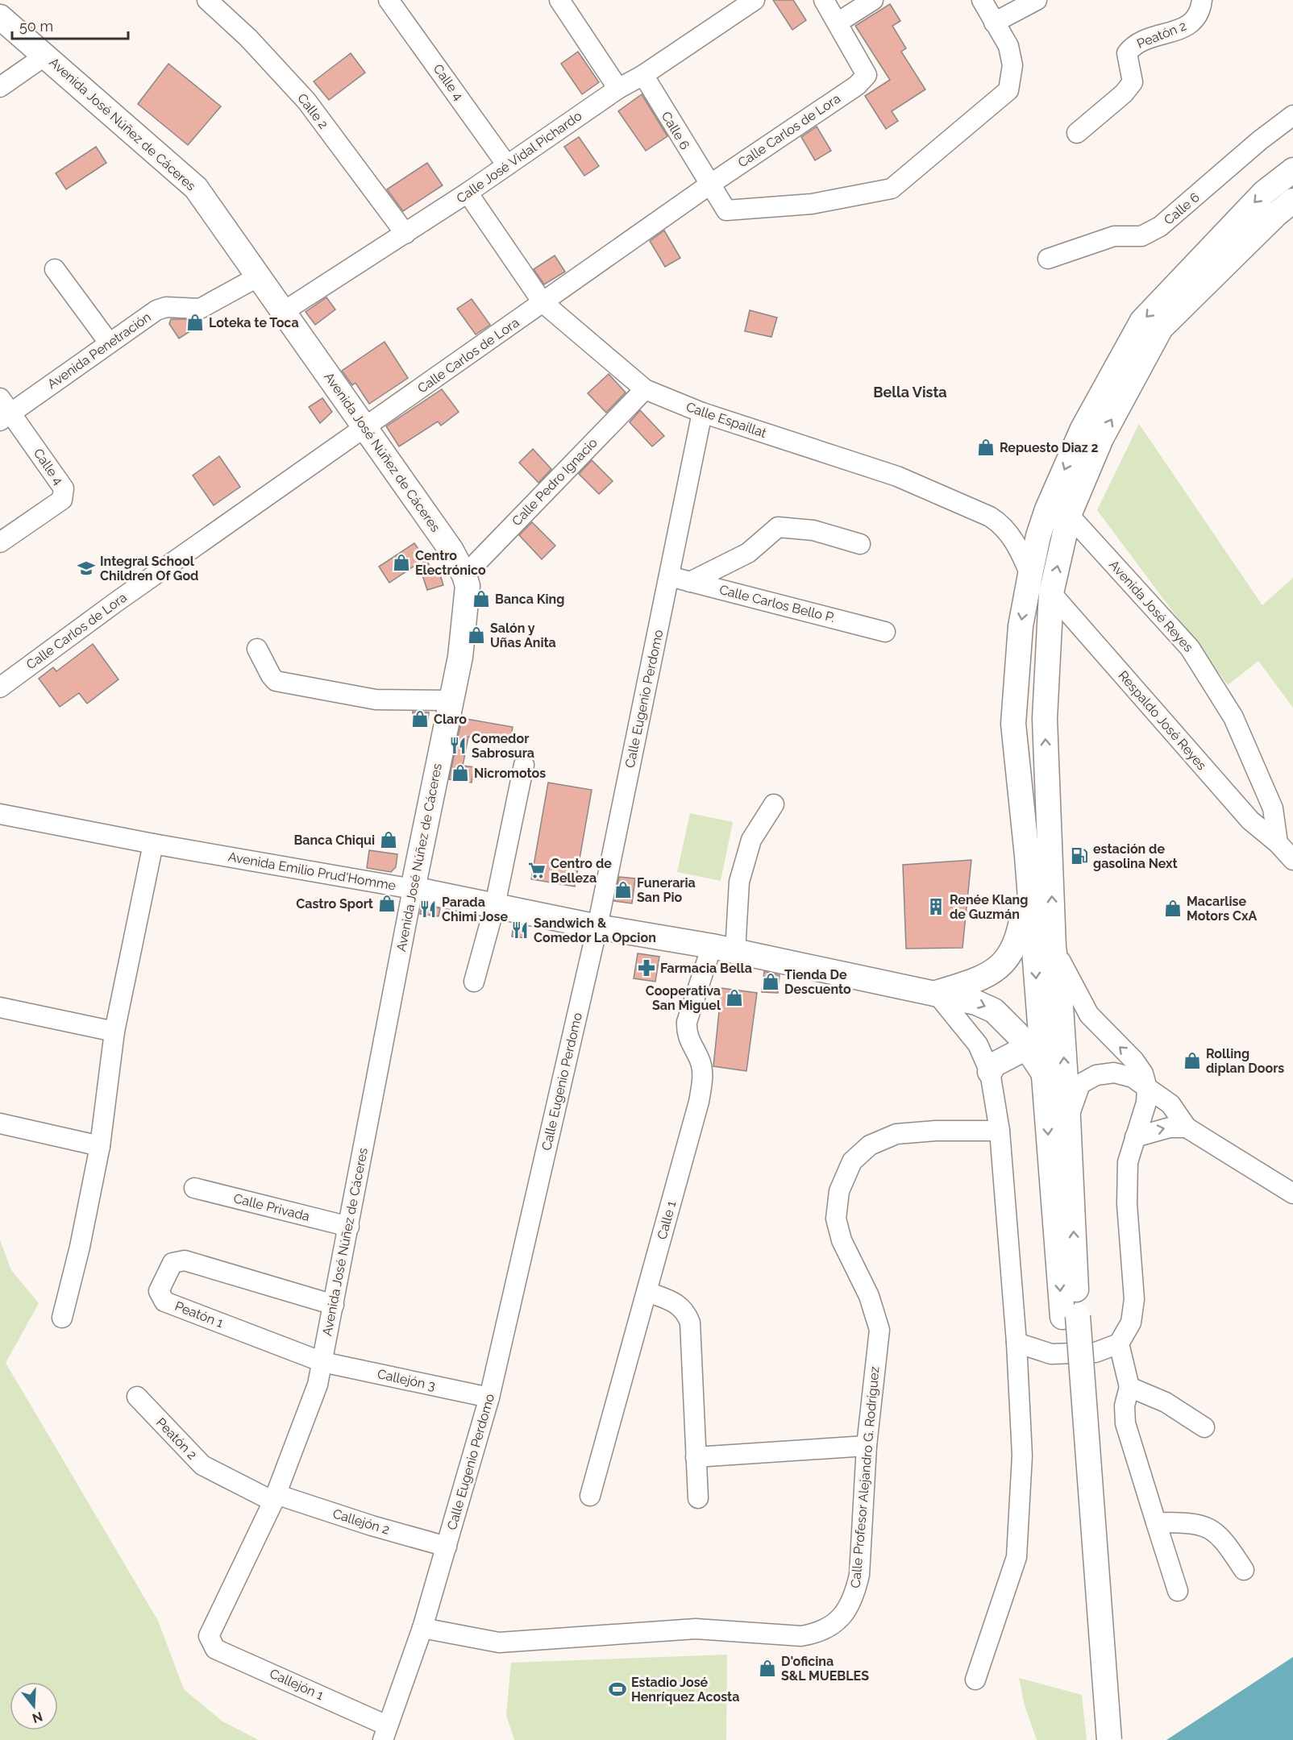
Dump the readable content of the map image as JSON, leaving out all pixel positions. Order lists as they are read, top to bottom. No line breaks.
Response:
{"streets":{"main road":["Avenida José Núñez de Cáceres","Avenida Emilio Prud'Homme"],"street":["Peatón 2","Calle 4","Calle 2","Calle 6","Calle Carlos de Lora","Calle José Vidal Pichardo","Avenida Penetración","Calle Espaillat","Calle Pedro Ignacio","Calle Carlos Bello P.","Avenida José Reyes","Calle Eugenio Perdomo","Respaldo José Reyes","Calle Privada","Calle 1","Peatón 1","Callejón 3","Calle Profesor Alejandro G. Rodríguez","Callejón 2","Callejón 1"]},"crossings":[["Peatón 2","Avenida José Núñez de Cáceres"],["Peatón 2","Callejón 2"],["Calle 4","Calle José Vidal Pichardo"],["Calle 4","Avenida Penetración"],["Calle 2","Calle José Vidal Pichardo"],["Avenida José Núñez de Cáceres","Calle Carlos de Lora"],["Avenida José Núñez de Cáceres","Calle José Vidal Pichardo"],["Avenida José Núñez de Cáceres","Avenida Penetración"],["Avenida José Núñez de Cáceres","Calle Pedro Ignacio"],["Avenida José Núñez de Cáceres","Avenida Emilio Prud'Homme"],["Avenida José Núñez de Cáceres","Calle Privada"],["Avenida José Núñez de Cáceres","Peatón 1"],["Avenida José Núñez de Cáceres","Callejón 3"],["Avenida José Núñez de Cáceres","Callejón 2"],["Avenida José Núñez de Cáceres","Callejón 1"],["Calle 6","Calle Carlos de Lora"],["Calle 6","Calle José Vidal Pichardo"],["Calle Carlos de Lora","Calle Espaillat"],["Calle José Vidal Pichardo","Calle Espaillat"],["Calle Espaillat","Calle Pedro Ignacio"],["Calle Espaillat","Calle Eugenio Perdomo"],["Calle Carlos Bello P.","Calle Eugenio Perdomo"],["Avenida José Reyes","Respaldo José Reyes"],["Calle Eugenio Perdomo","Avenida Emilio Prud'Homme"],["Calle Eugenio Perdomo","Callejón 3"],["Calle Eugenio Perdomo","Calle Profesor Alejandro G. Rodríguez"],["Calle Eugenio Perdomo","Callejón 2"],["Calle Eugenio Perdomo","Callejón 1"],["Avenida Emilio Prud'Homme","Calle 1"],["Peatón 1","Callejón 3"]],"districts":["Bella Vista"],"places":{"shop":["Loteka te Toca","Repuesto Diaz 2","Centro Electrónico","Banca King","Salón y Uñas Anita","Claro","Nicromotos","Banca Chiqui","Funeraria San Pio","Castro Sport","Macarlise Motors CxA","Tienda De Descuento","Cooperativa San Miguel","Rolling diplan Doors","D'oficina S&L MUEBLES"],"school or university":["Integral School Children Of God"],"restaurant":["Comedor Sabrosura","Parada Chimi Jose","Sandwich & Comedor La Opcion"],"fuel station":["estación de gasolina Next"],"supermarket":["Centro de Belleza"],"building":["Renée Klang de Guzmán"],"pharmacy":["Farmacia Bella"],"sports":["Estadio José Henríquez Acosta"]},"scale_bar":"50 m","north":"bottom"}
